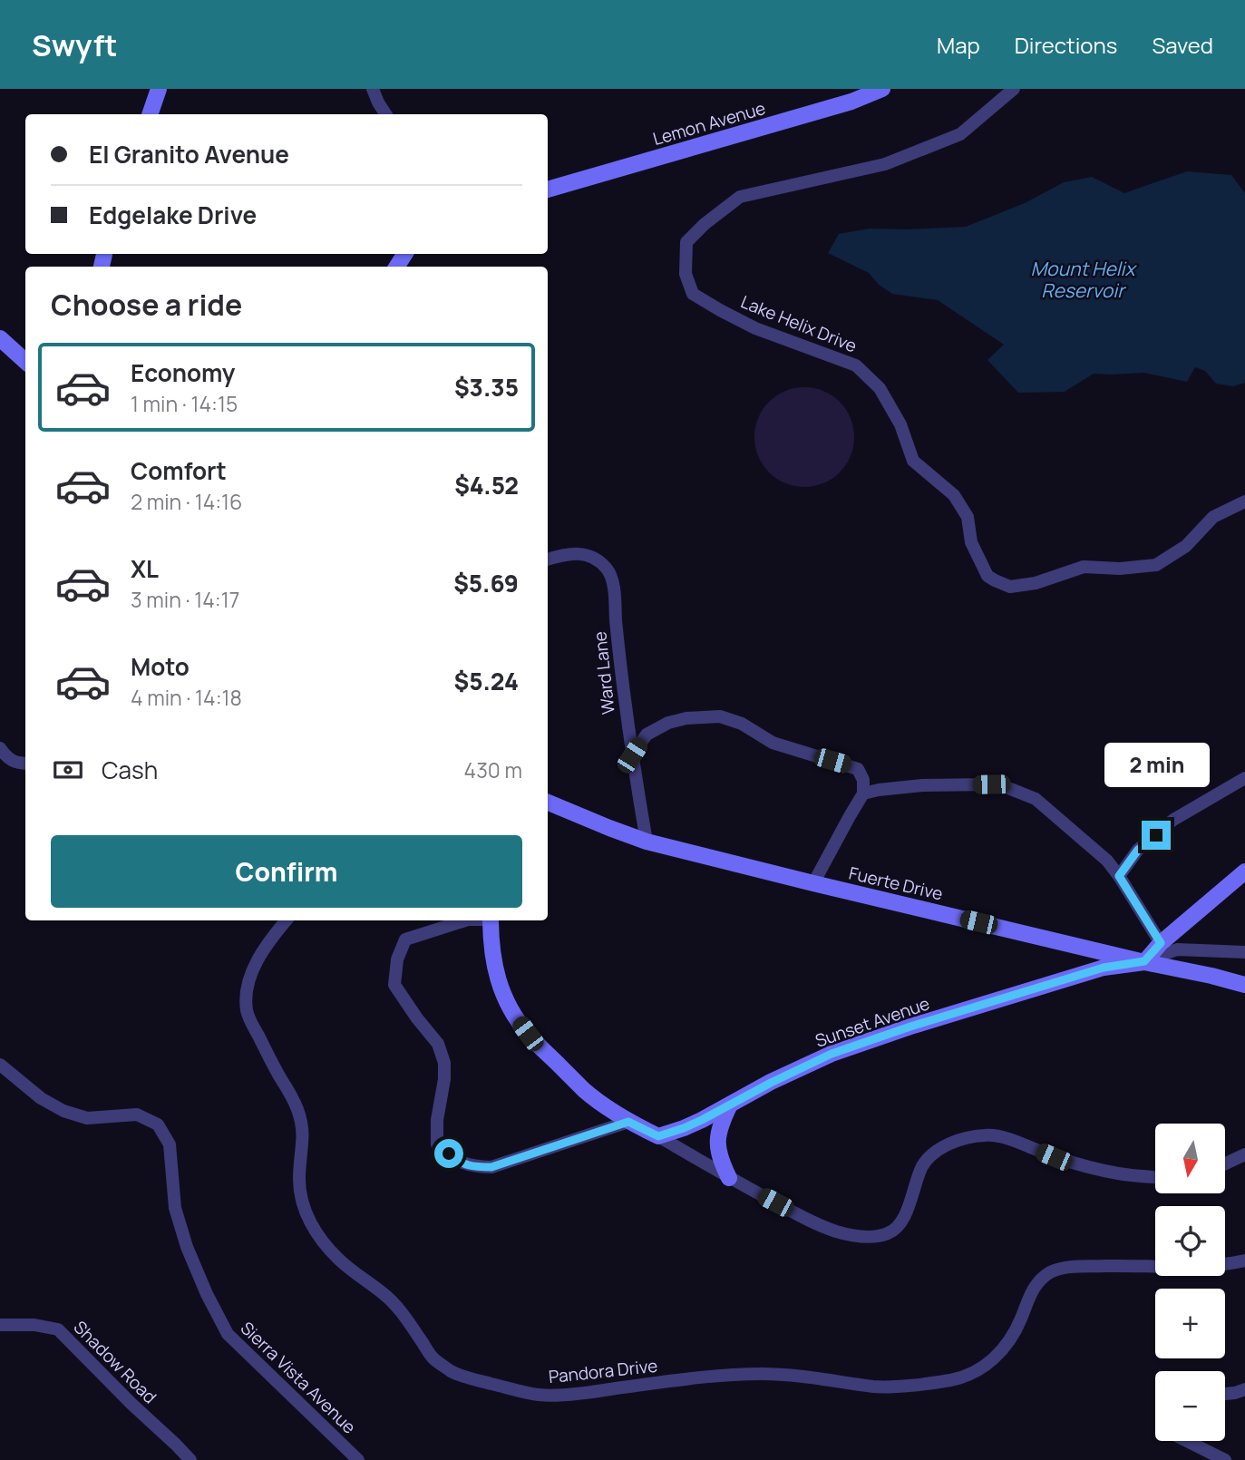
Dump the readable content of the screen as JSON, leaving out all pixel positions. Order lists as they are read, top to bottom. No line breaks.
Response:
{"streets":{"main road":["Lemon Avenue","Fuerte Drive","Sunset Avenue"],"street":["Lake Helix Drive","Ward Lane","Shadow Road","Pandora Drive","Sierra Vista Avenue"]},"crossings":[["Ward Lane","Fuerte Drive"],["Fuerte Drive","Sunset Avenue"]],"water":["Mount Helix Reservoir"],"north":"bottom","page":{"header":"Swyft","nav":["Map","Directions","Saved"],"banner":["El Granito Avenue","Edgelake Drive"],"heading":"Choose a ride","list":[{"name":"Economy","note":"1 min · 14:15","value":"$3.35"},{"name":"Comfort","note":"2 min · 14:16","value":"$4.52"},{"name":"XL","note":"3 min · 14:17","value":"$5.69"},{"name":"Moto","note":"4 min · 14:18","value":"$5.24"}],"pay":["Cash","430 m"],"bubble":"2 min","buttons":"Confirm","map_buttons":["+","−"]}}
